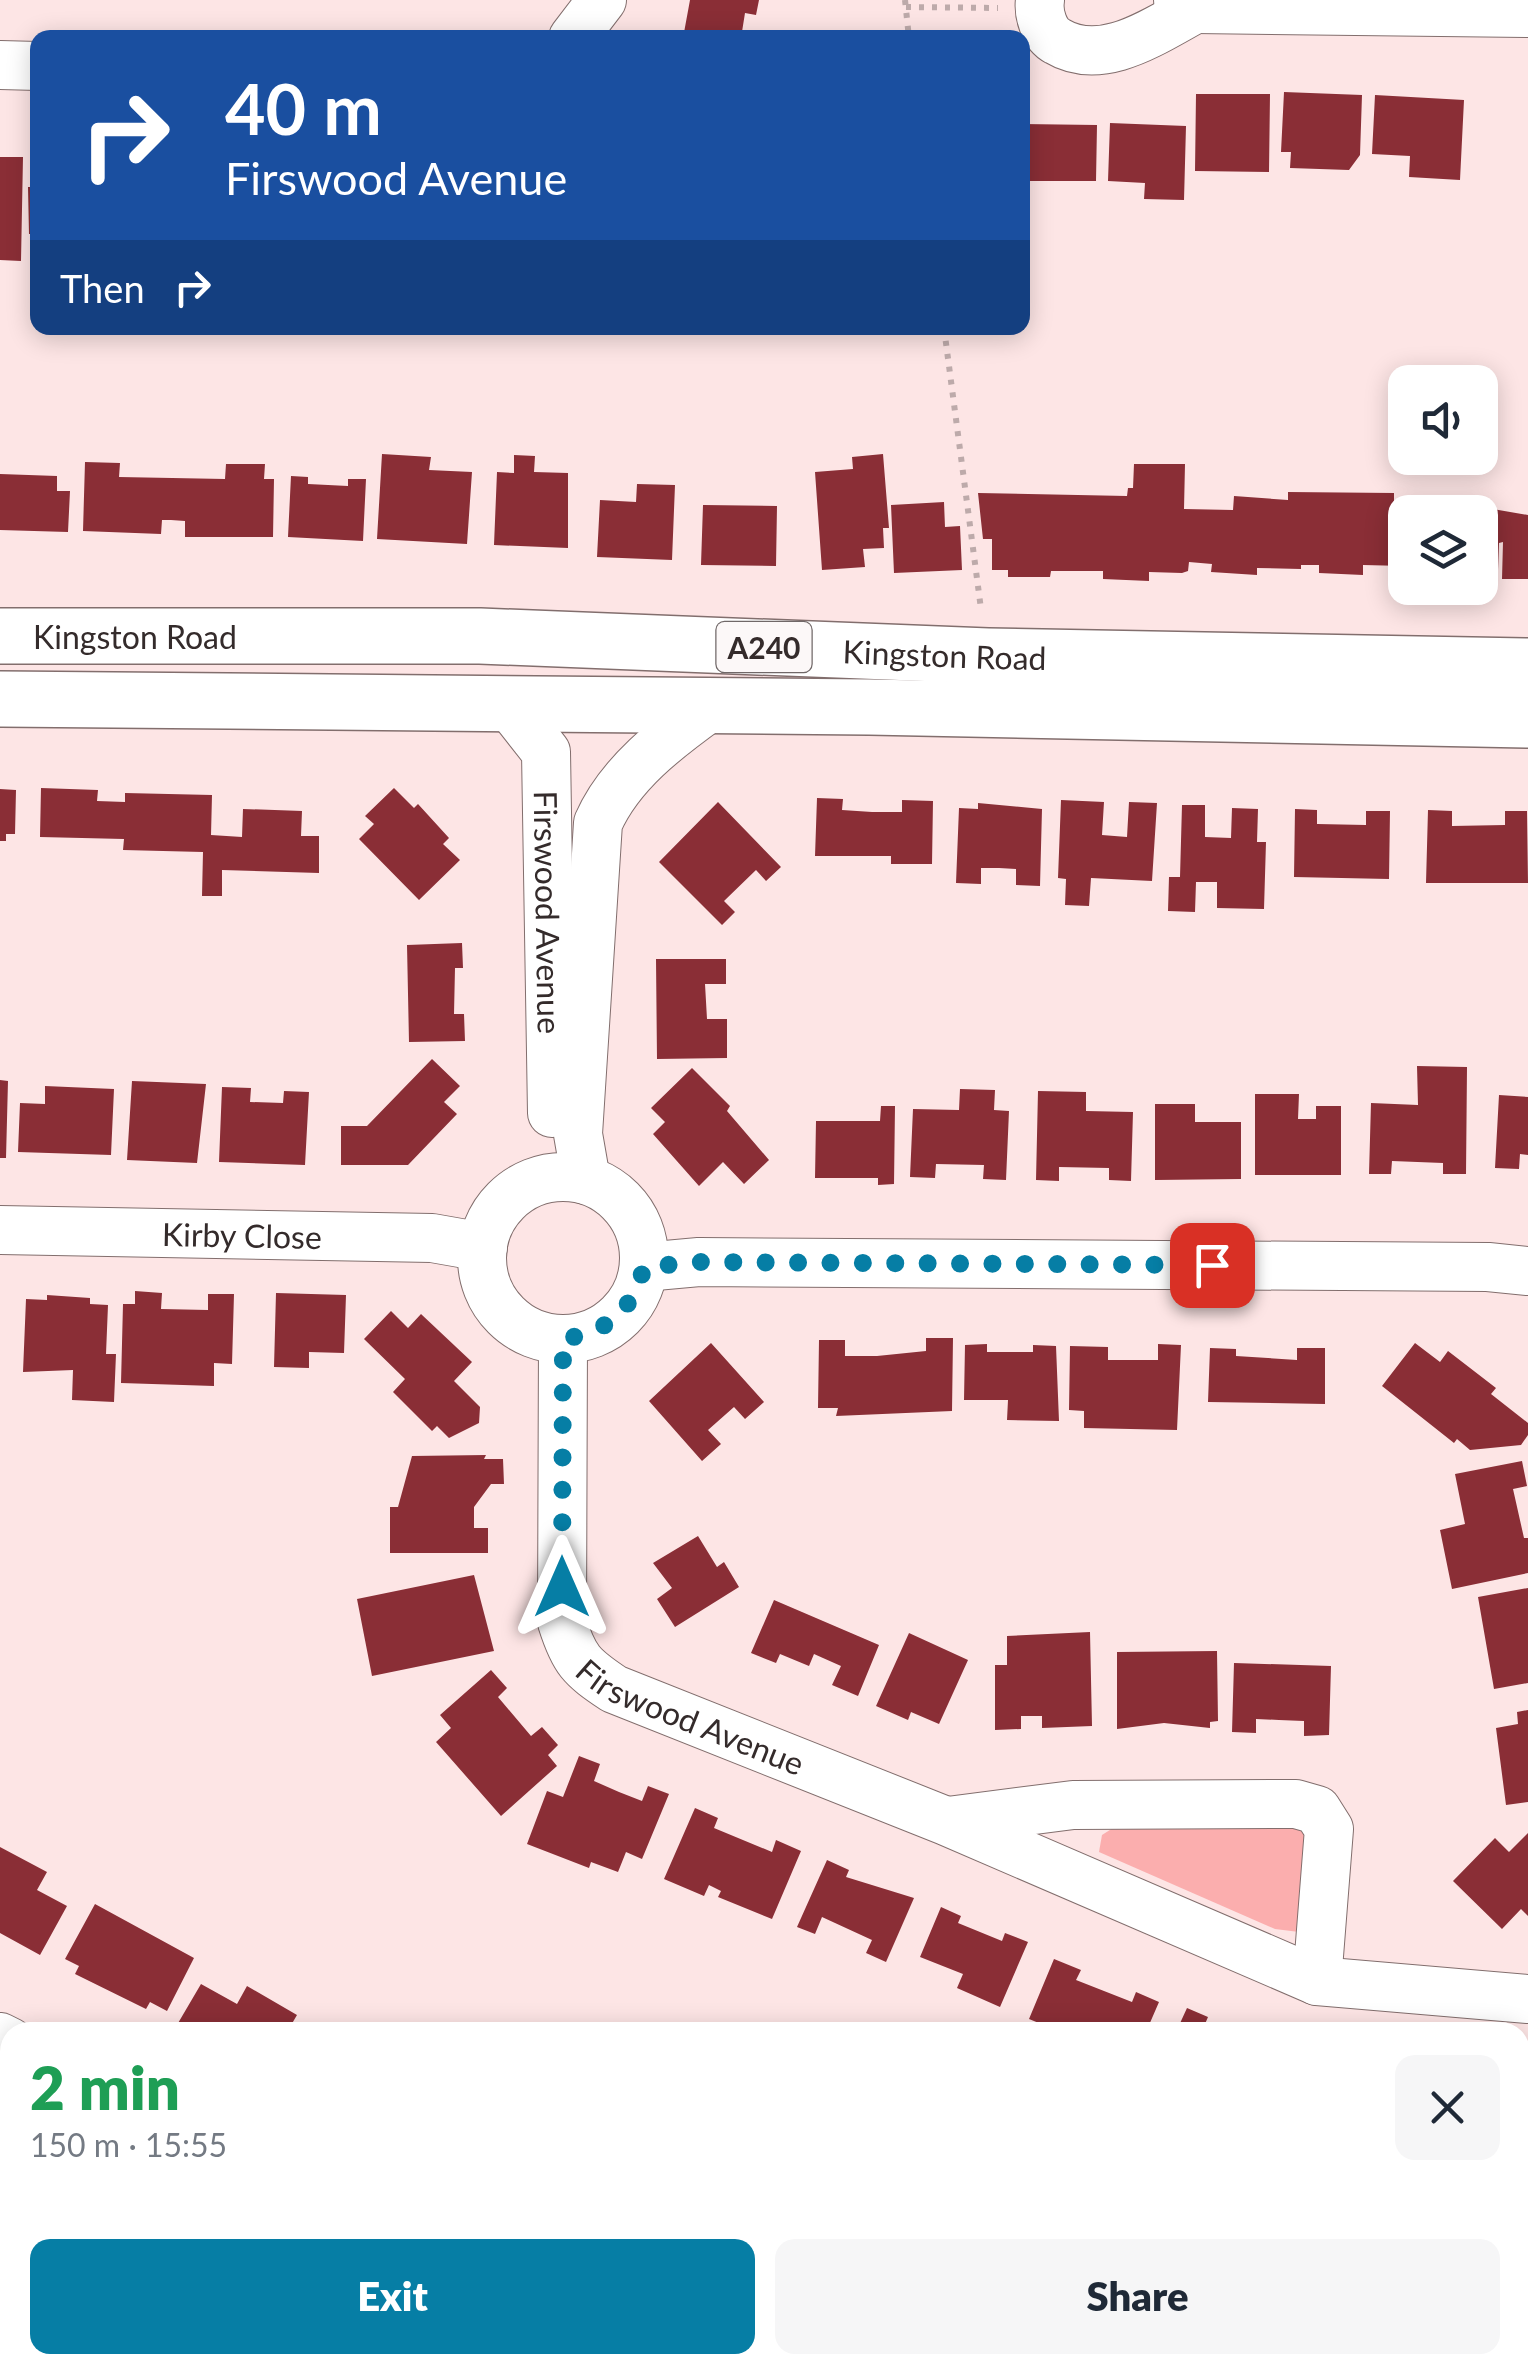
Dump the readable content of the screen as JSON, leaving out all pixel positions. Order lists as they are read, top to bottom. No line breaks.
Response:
{"streets":{"highway":["Kingston Road","A240"],"street":["Firswood Avenue","Kirby Close"]},"crossings":[["Kingston Road","Firswood Avenue"],["Firswood Avenue","Kirby Close"]],"page":{"turn":["40 m","Firswood Avenue"],"then":"Then","heading":["2 min","150 m · 15:55"],"buttons":["Exit","Share"]}}
